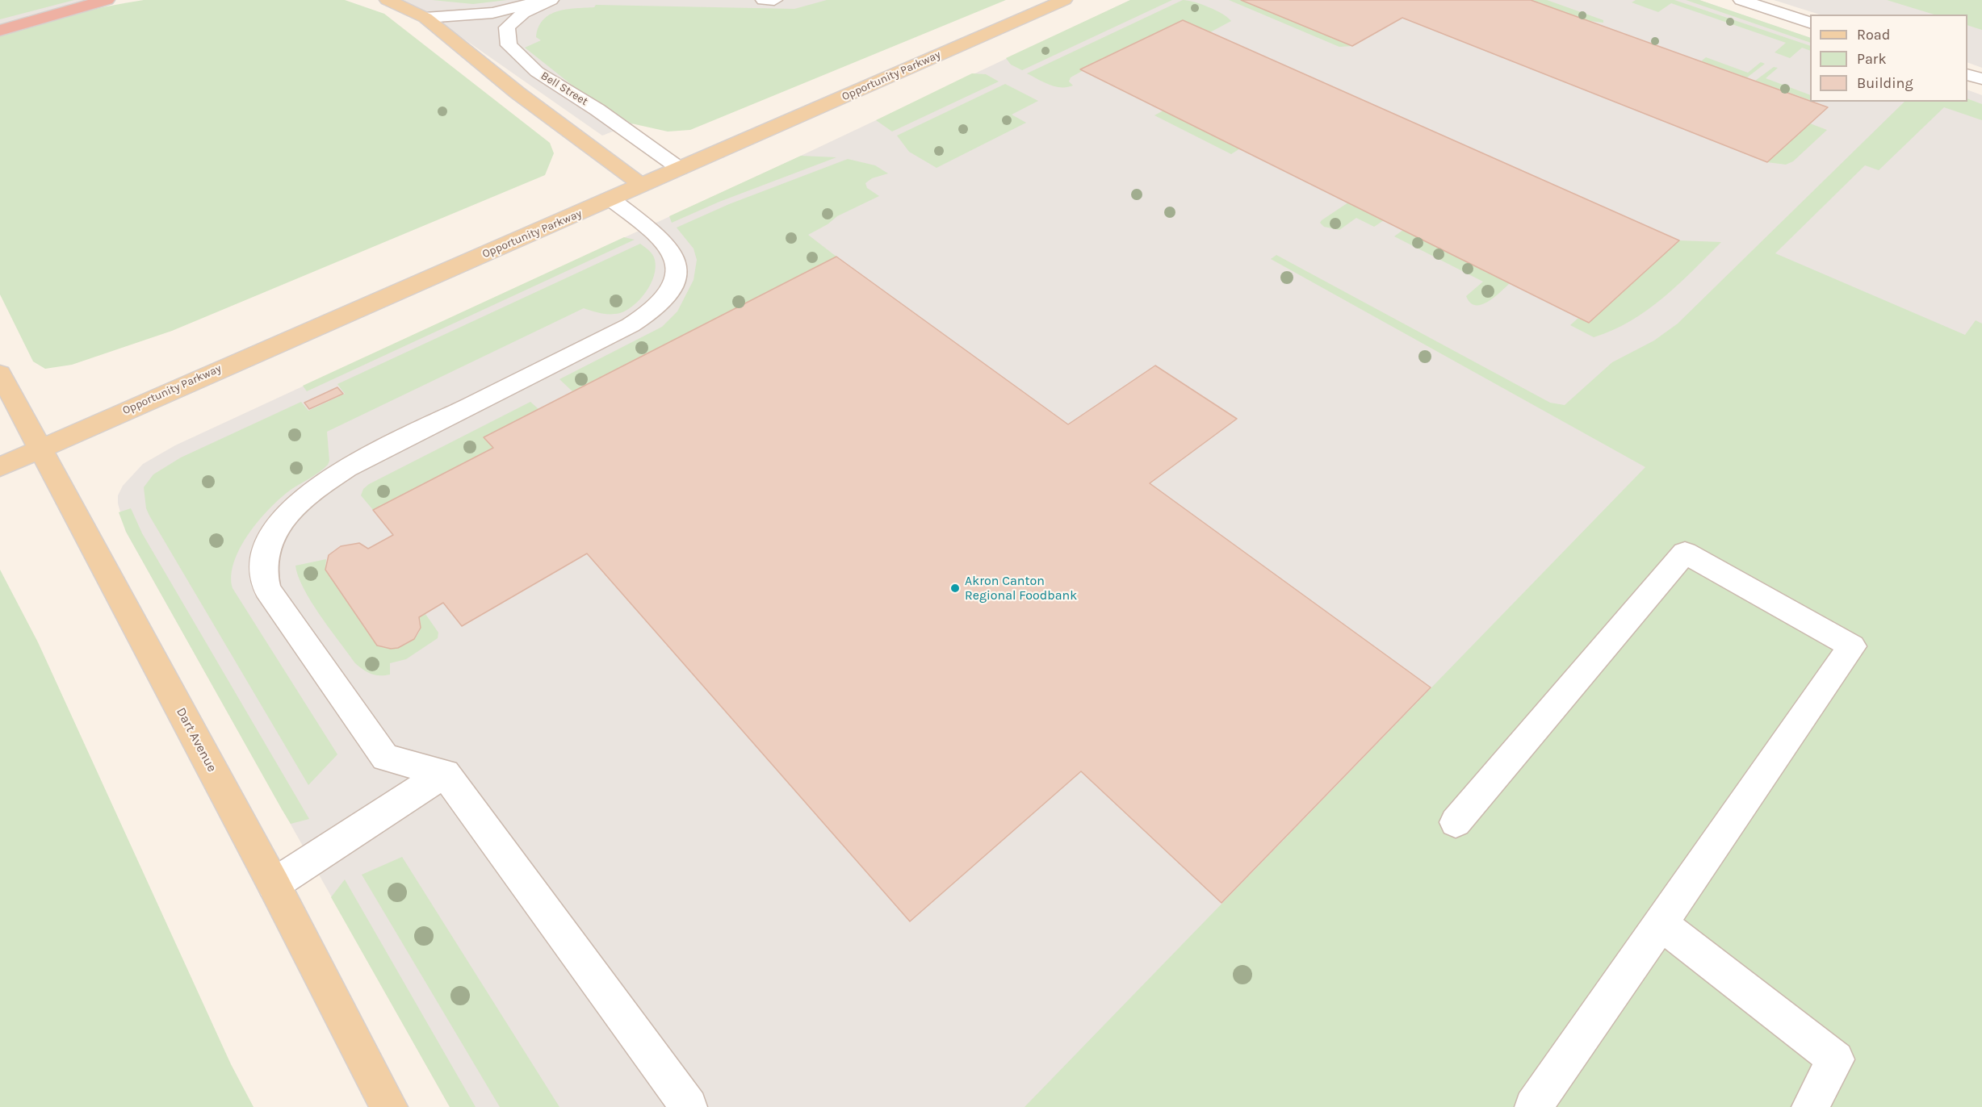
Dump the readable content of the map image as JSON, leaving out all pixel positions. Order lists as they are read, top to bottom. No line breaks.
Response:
{"streets":{"main road":["Opportunity Parkway","Dart Avenue"],"street":["Bell Street"]},"crossings":[["Opportunity Parkway","Bell Street"],["Opportunity Parkway","Dart Avenue"]],"places":["Akron Canton Regional Foodbank"],"legend":["Road","Park","Building"]}
